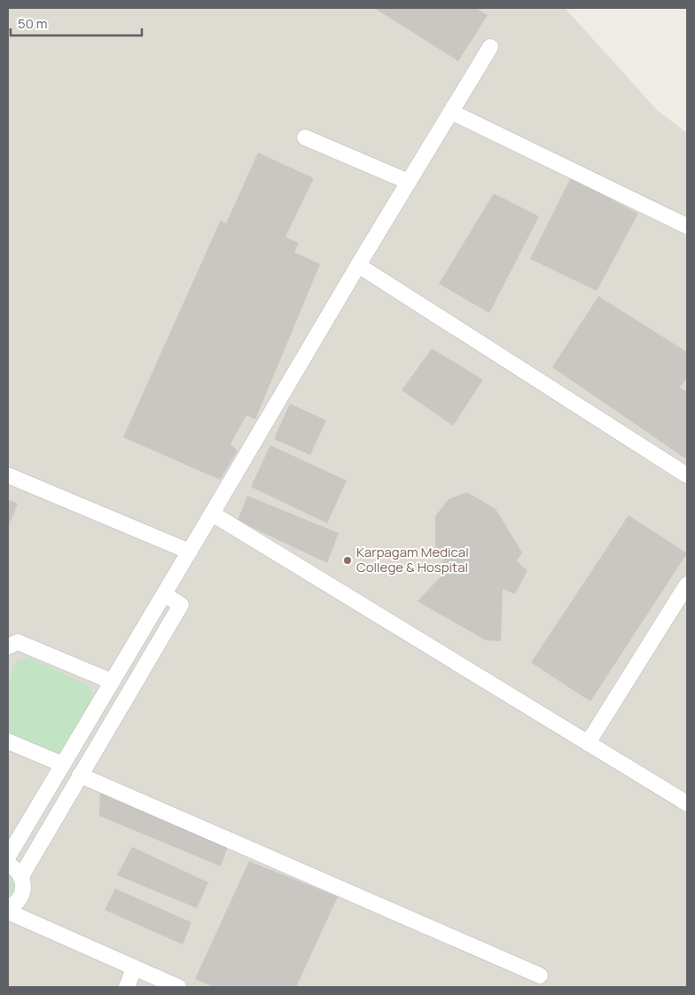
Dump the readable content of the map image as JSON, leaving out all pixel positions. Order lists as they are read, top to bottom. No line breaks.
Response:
{"places":["Karpagam Medical College & Hospital"],"scale_bar":"50 m"}
